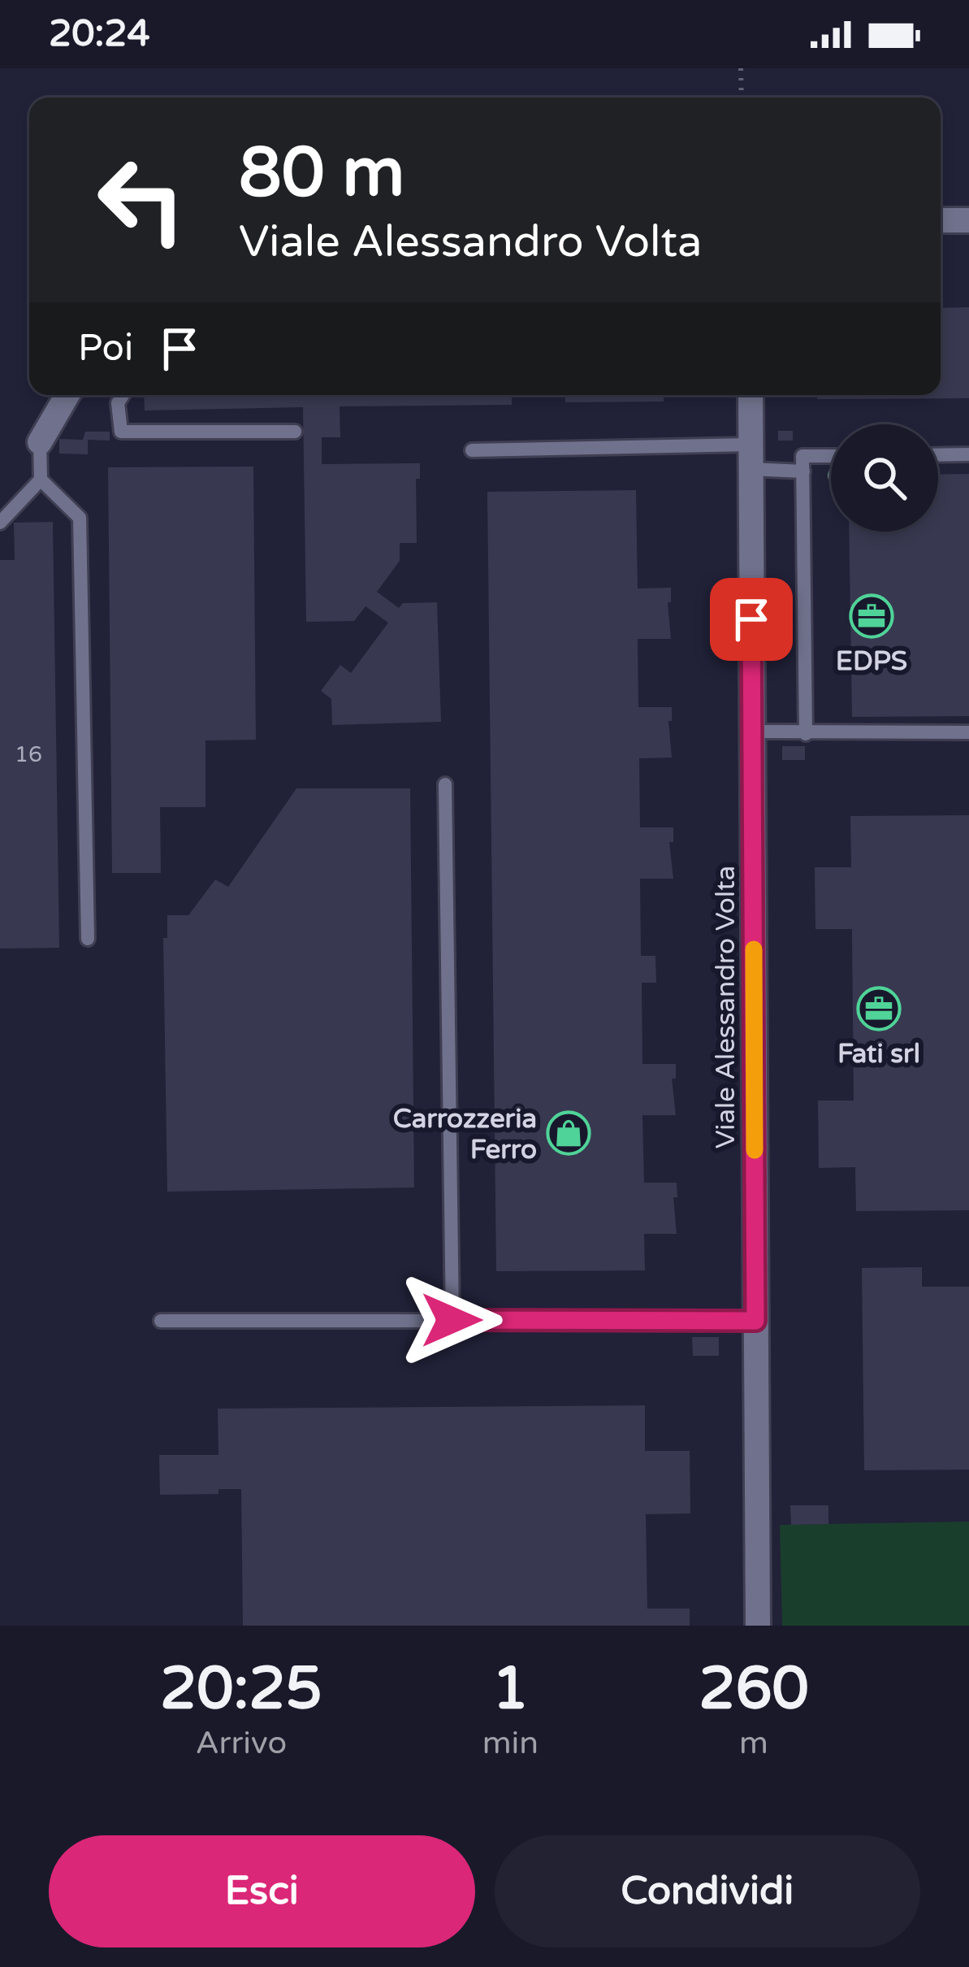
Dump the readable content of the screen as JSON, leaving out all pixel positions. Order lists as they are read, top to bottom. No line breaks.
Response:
{"streets":{"street":["Viale Alessandro Volta"]},"places":{"office":["EDPS","Fati srl"],"shop":["Carrozzeria Ferro"]},"house_numbers":["16"],"page":{"status":"20:24","turn":["80 m","Viale Alessandro Volta"],"then":"Poi","eta":["20:25","Arrivo","1","min","260","m"],"buttons":["Esci","Condividi"]}}
